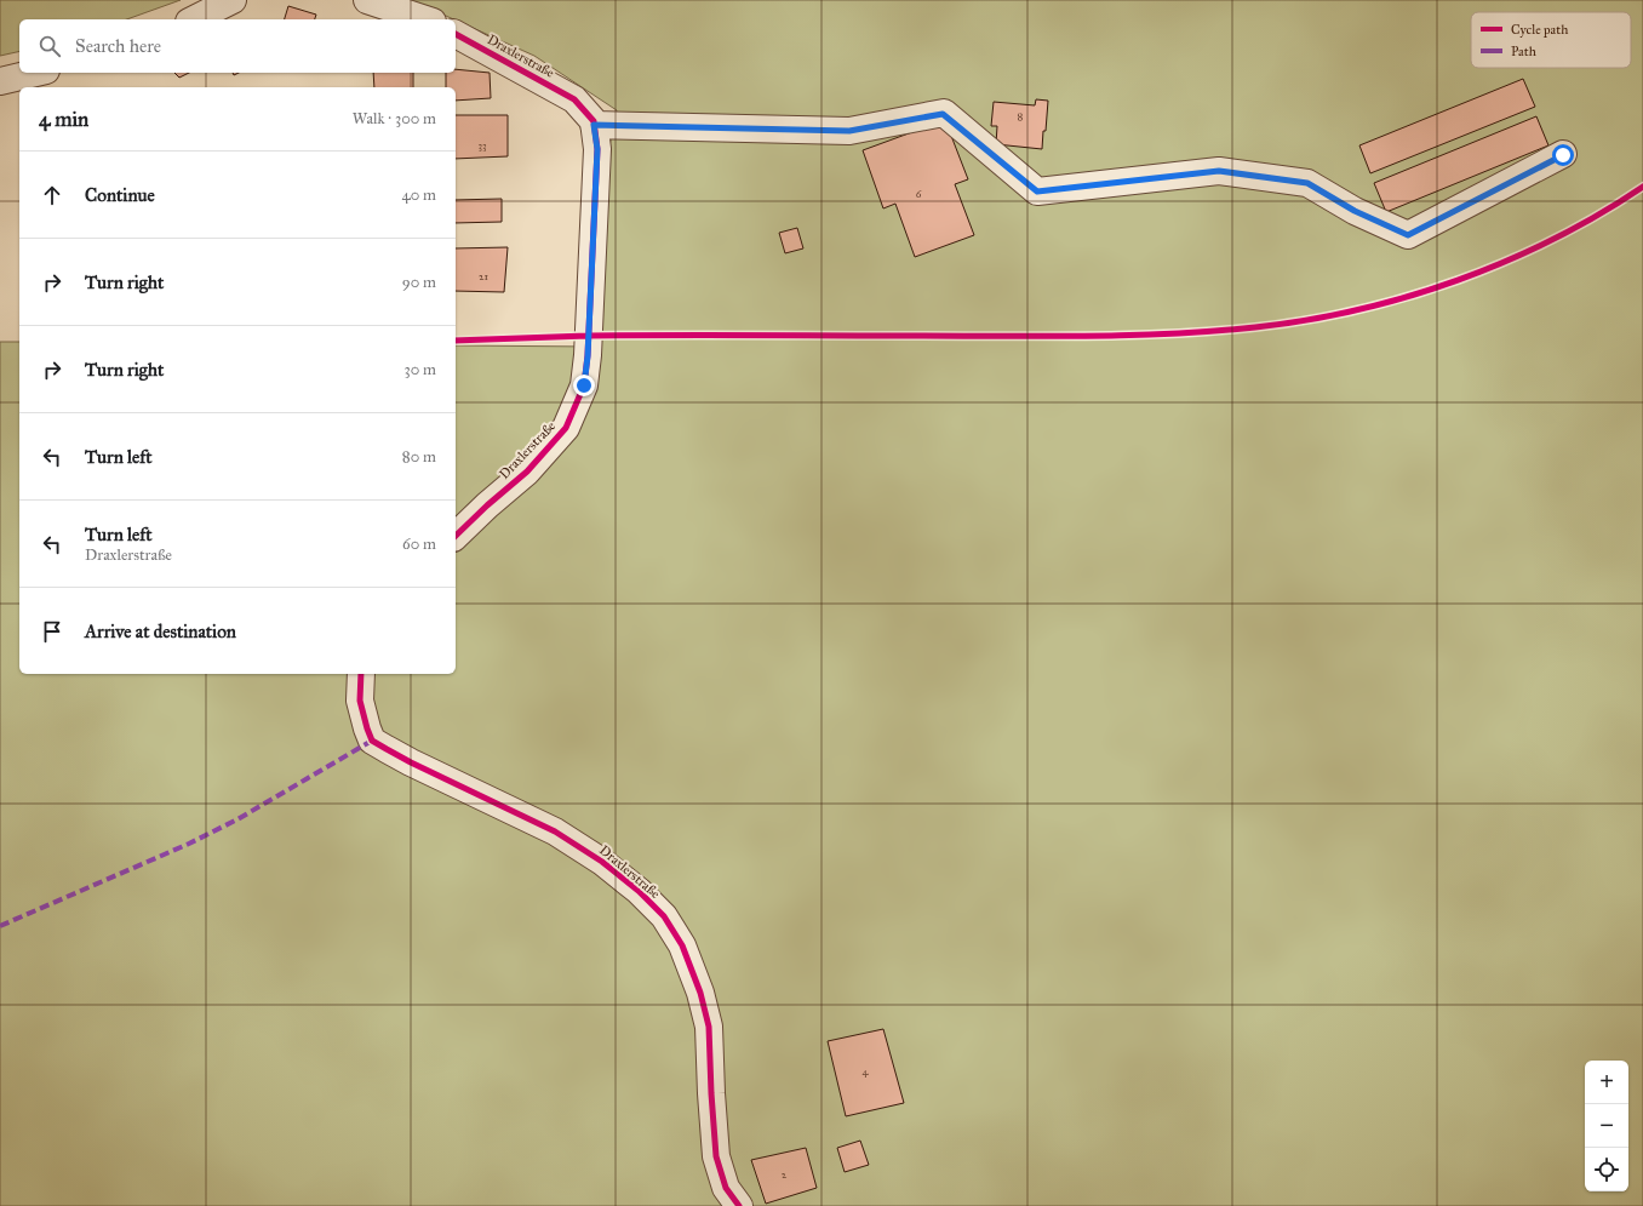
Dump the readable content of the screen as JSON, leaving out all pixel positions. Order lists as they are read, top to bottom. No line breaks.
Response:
{"streets":{"street":["Draxlerstraße"]},"house_numbers":["8","33","6","21","4","2"],"legend":["Cycle path","Path"],"page":{"search":"Search here","heading":["4 min","Walk · 300 m"],"list":[["Continue","40 m"],["Turn right","90 m"],["Turn right","30 m"],["Turn left","80 m"],["Turn left","Draxlerstraße","60 m"],"Arrive at destination"],"map_buttons":["+","−"]}}
